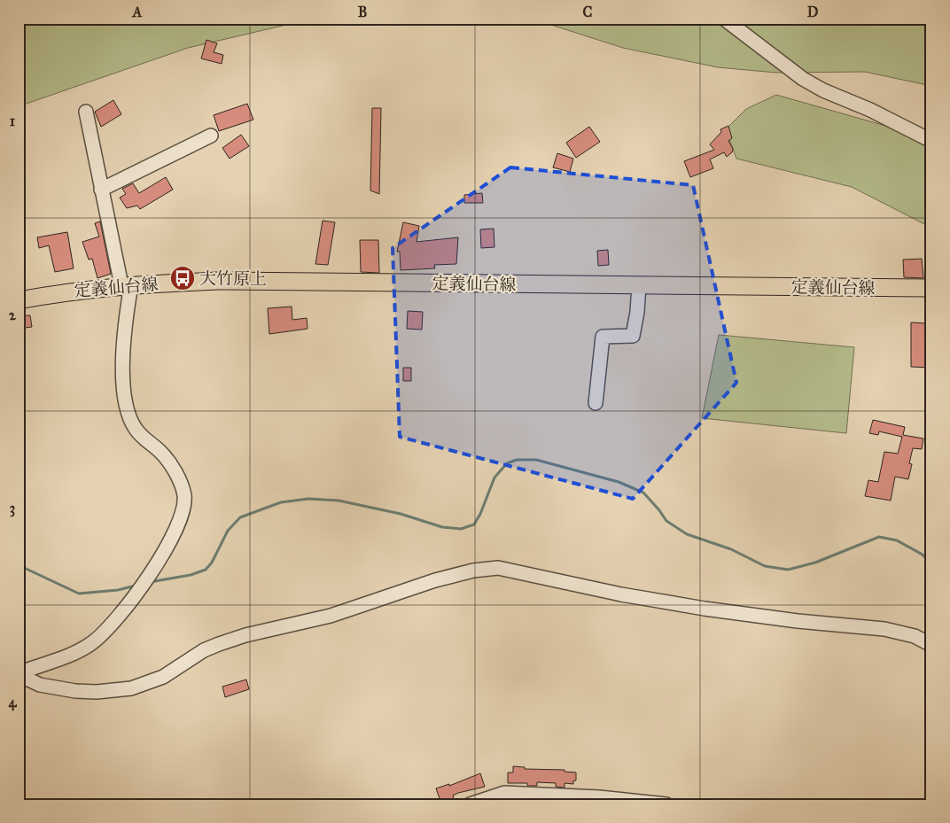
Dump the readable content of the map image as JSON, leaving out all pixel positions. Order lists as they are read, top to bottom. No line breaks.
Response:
{"streets":{"main road":["定義仙台線"]},"places":{"bus stop":["大竹原上"]},"grid":{"columns":["A","B","C","D"],"rows":["1","2","3","4"]}}
